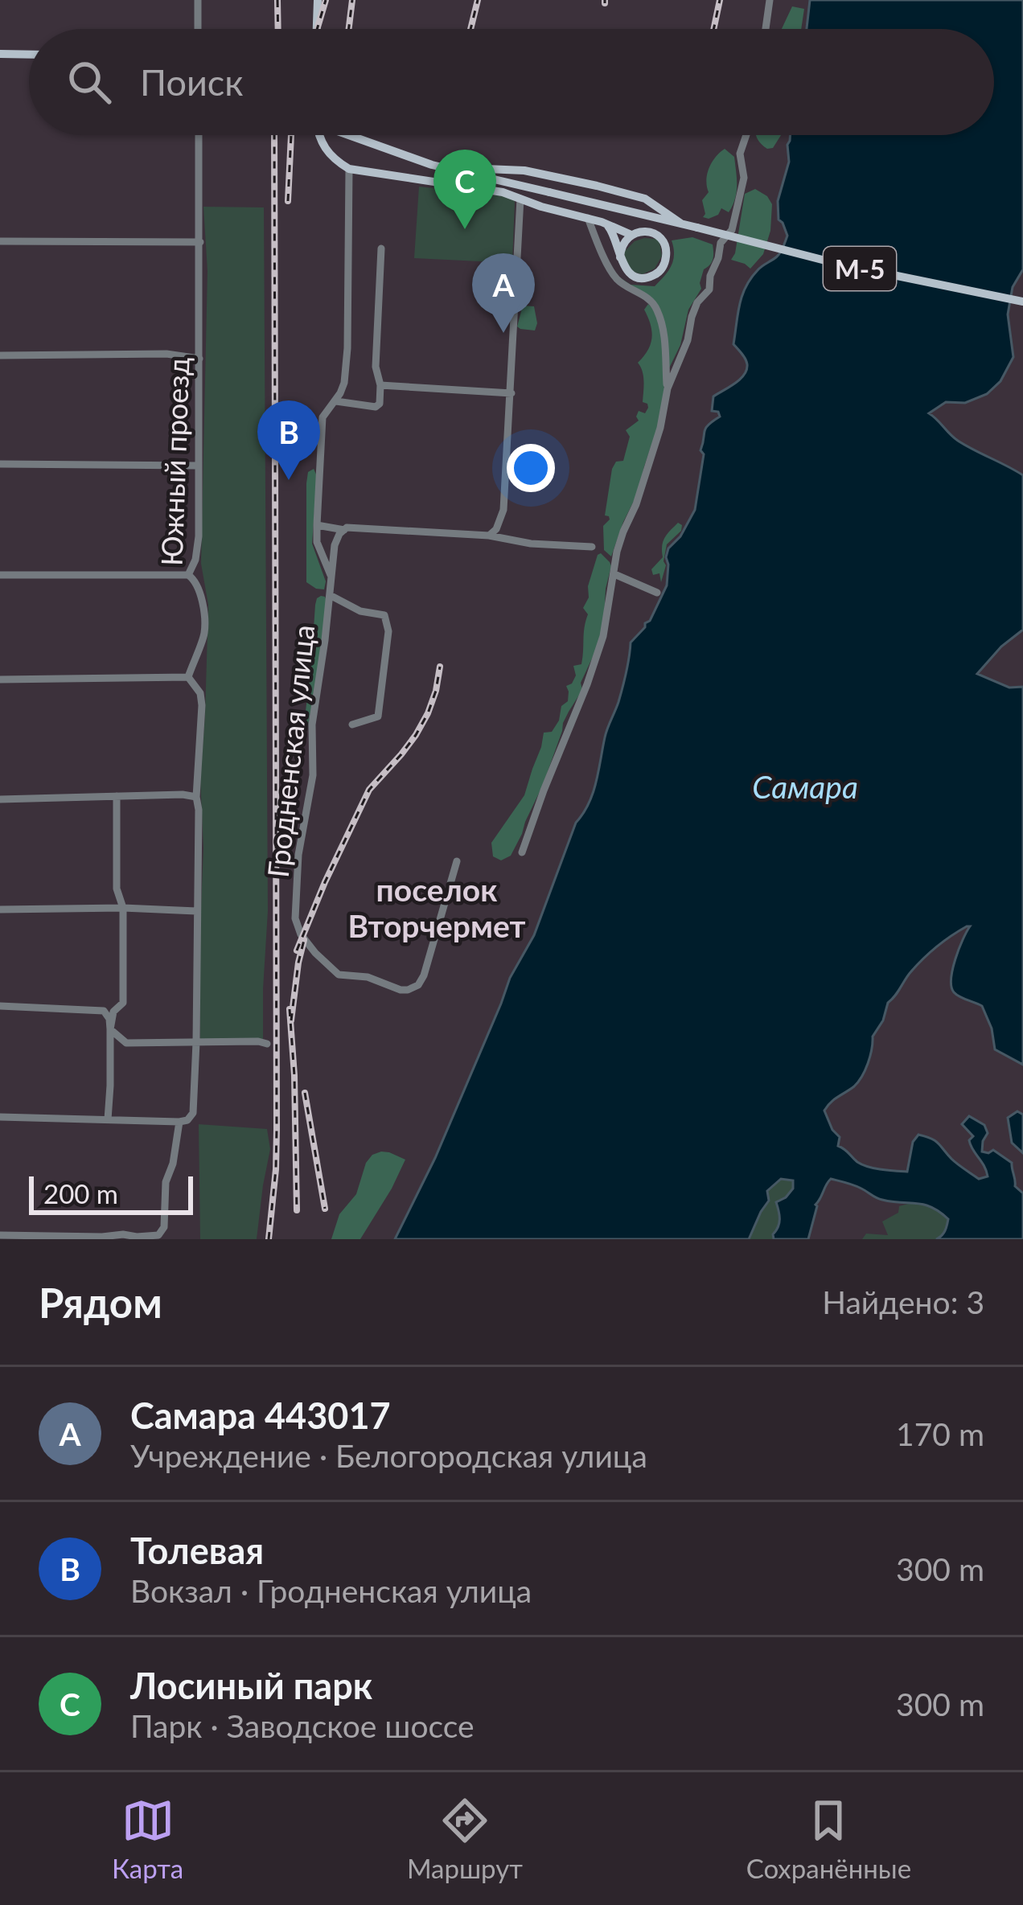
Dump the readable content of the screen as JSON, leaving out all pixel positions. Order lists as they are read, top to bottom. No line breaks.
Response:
{"streets":{"main road":["М-5"],"street":["Южный проезд","Гродненская улица"]},"districts":["поселок Вторчермет"],"water":["Самара"],"scale_bar":"200 m","page":{"search":"Поиск","pins":["C","A","B"],"scale":"200 m","heading":["Рядом","Найдено: 3"],"list":[{"mark":"A","name":"Самара 443017","note":"Учреждение · Белогородская улица","value":"170 m"},{"mark":"B","name":"Толевая","note":"Вокзал · Гродненская улица","value":"300 m"},{"mark":"C","name":"Лосиный парк","note":"Парк · Заводское шоссе","value":"300 m"}],"nav":["Карта","Маршрут","Сохранённые"]}}
